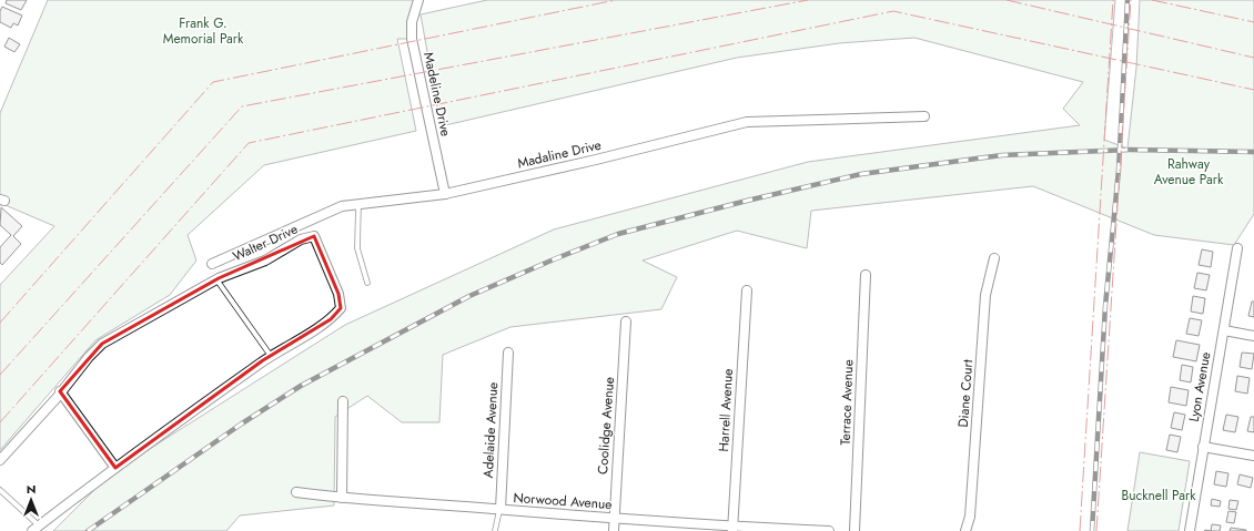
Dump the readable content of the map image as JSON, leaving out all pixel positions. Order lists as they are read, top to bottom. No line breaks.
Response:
{"streets":{"street":["Madeline Drive","Madaline Drive","Walter Drive","Lyon Avenue","Diane Court","Terrace Avenue","Harrell Avenue","Coolidge Avenue","Adelaide Avenue","Norwood Avenue"]},"crossings":[["Madeline Drive","Madaline Drive"],["Harrell Avenue","Norwood Avenue"],["Coolidge Avenue","Norwood Avenue"],["Adelaide Avenue","Norwood Avenue"]],"parks":["Frank G. Memorial Park","Rahway Avenue Park","Bucknell Park"],"north":"top"}
